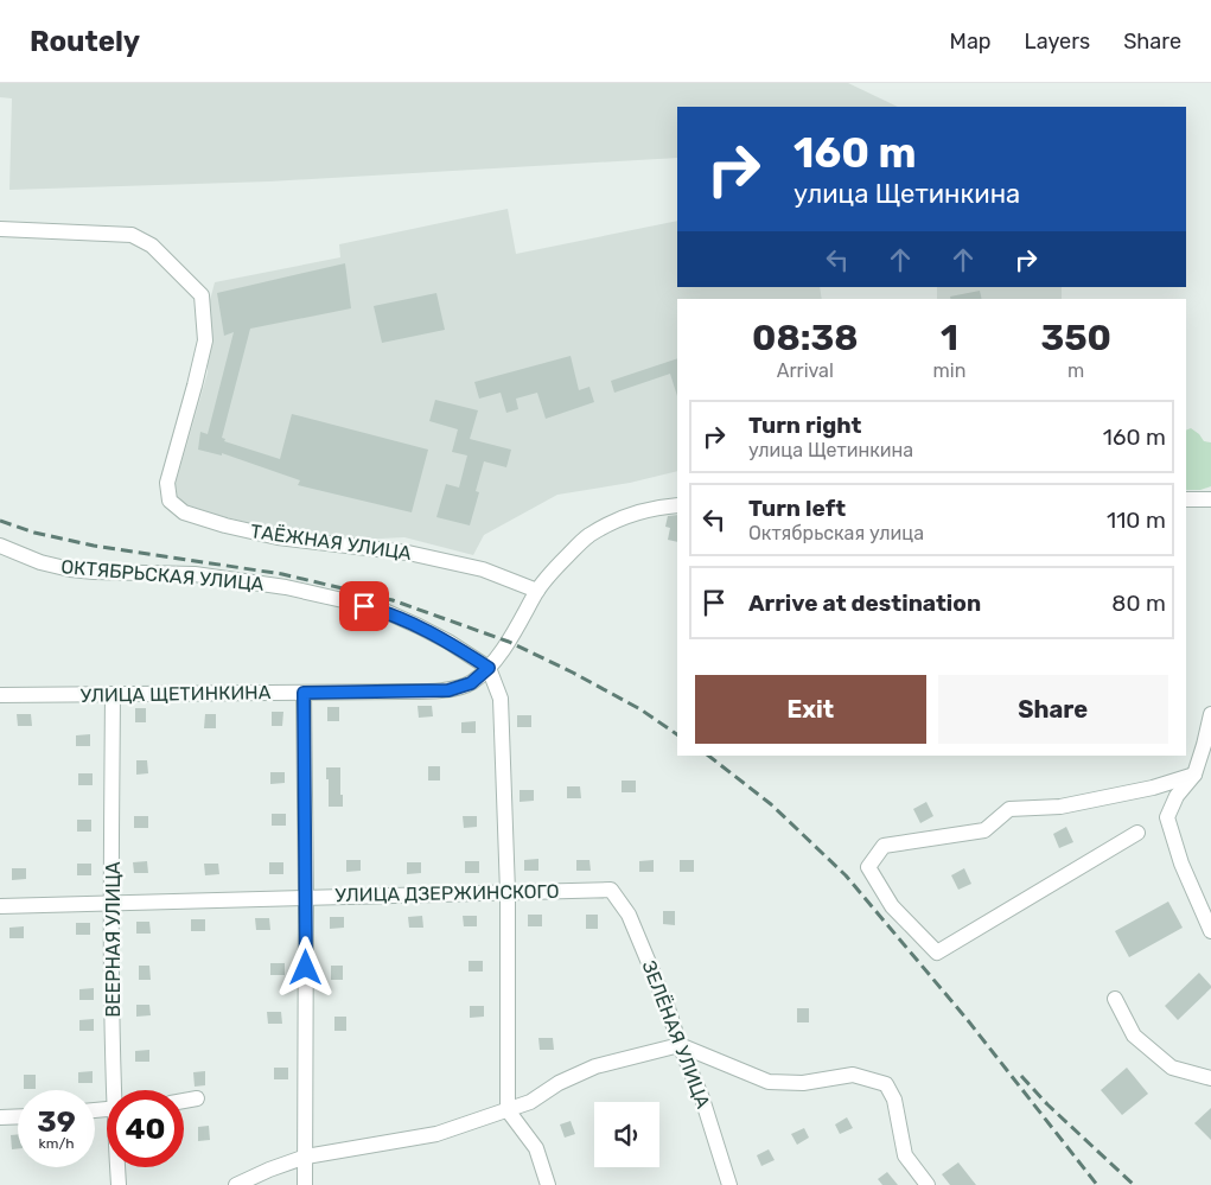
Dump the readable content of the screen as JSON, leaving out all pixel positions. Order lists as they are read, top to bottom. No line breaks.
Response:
{"streets":{"street":["ТАЁЖНАЯ УЛИЦА","ОКТЯБРЬСКАЯ УЛИЦА","УЛИЦА ЩЕТИНКИНА","УЛИЦА ДЗЕРЖИНСКОГО","ВЕЕРНАЯ УЛИЦА","ЗЕЛЁНАЯ УЛИЦА"]},"crossings":[["ТАЁЖНАЯ УЛИЦА","УЛИЦА ЩЕТИНКИНА"],["ОКТЯБРЬСКАЯ УЛИЦА","УЛИЦА ЩЕТИНКИНА"],["УЛИЦА ЩЕТИНКИНА","ВЕЕРНАЯ УЛИЦА"],["УЛИЦА ДЗЕРЖИНСКОГО","ВЕЕРНАЯ УЛИЦА"],["УЛИЦА ДЗЕРЖИНСКОГО","ЗЕЛЁНАЯ УЛИЦА"]],"page":{"header":"Routely","nav":["Map","Layers","Share"],"turn":["160 m","улица Щетинкина"],"eta":["08:38","Arrival","1","min","350","m"],"list":[{"name":"Turn right","note":"улица Щетинкина","value":"160 m"},{"name":"Turn left","note":"Октябрьская улица","value":"110 m"},{"name":"Arrive at destination","value":"80 m"}],"buttons":["Exit","Share"],"speed":"39 km/h","limit":"40"}}
